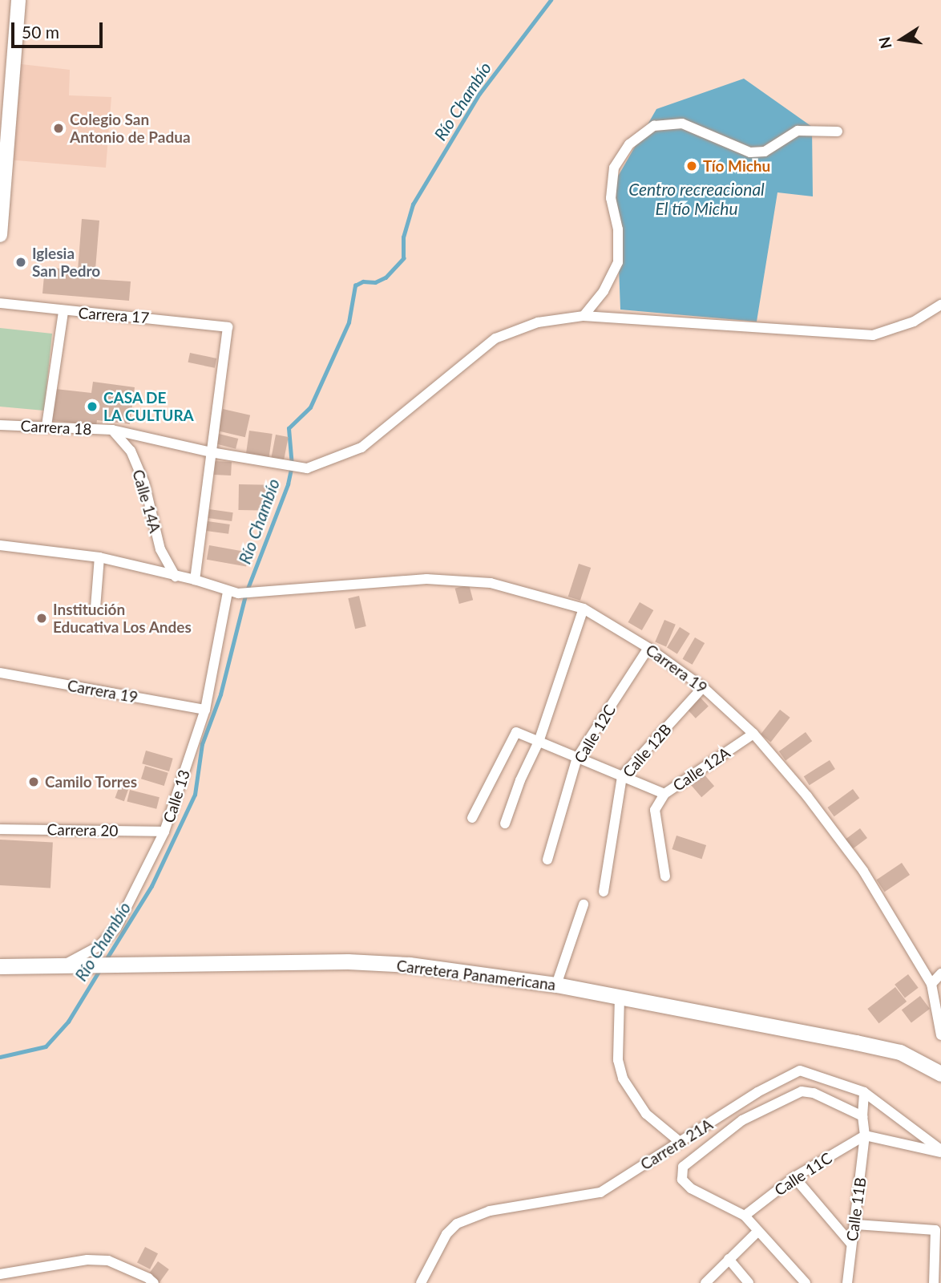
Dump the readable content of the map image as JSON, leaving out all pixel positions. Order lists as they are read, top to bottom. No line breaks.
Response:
{"streets":{"highway":["Carretera Panamericana"],"street":["Carrera 17","Carrera 18","Calle 14A","Carrera 19","Calle 12C","Calle 12B","Calle 12A","Calle 13","Carrera 20","Carrera 21A","Calle 11C","Calle 11B"]},"crossings":[["Carrera 17","Carrera 18"],["Carrera 18","Calle 14A"],["Carrera 19","Calle 12C"],["Carrera 19","Calle 12B"],["Carrera 19","Calle 12A"],["Carrera 19","Calle 13"],["Calle 13","Carrera 20"],["Calle 13","Carretera Panamericana"],["Carrera 21A","Calle 11B"],["Calle 11C","Calle 11B"]],"water":["Río Chambío","Centro recreacional El tío Michu"],"places":["Colegio San Antonio de Padua","Tío Michu","Iglesia San Pedro","CASA DE LA CULTURA","Institución Educativa Los Andes","Camilo Torres"],"scale_bar":"50 m","north":"left"}
